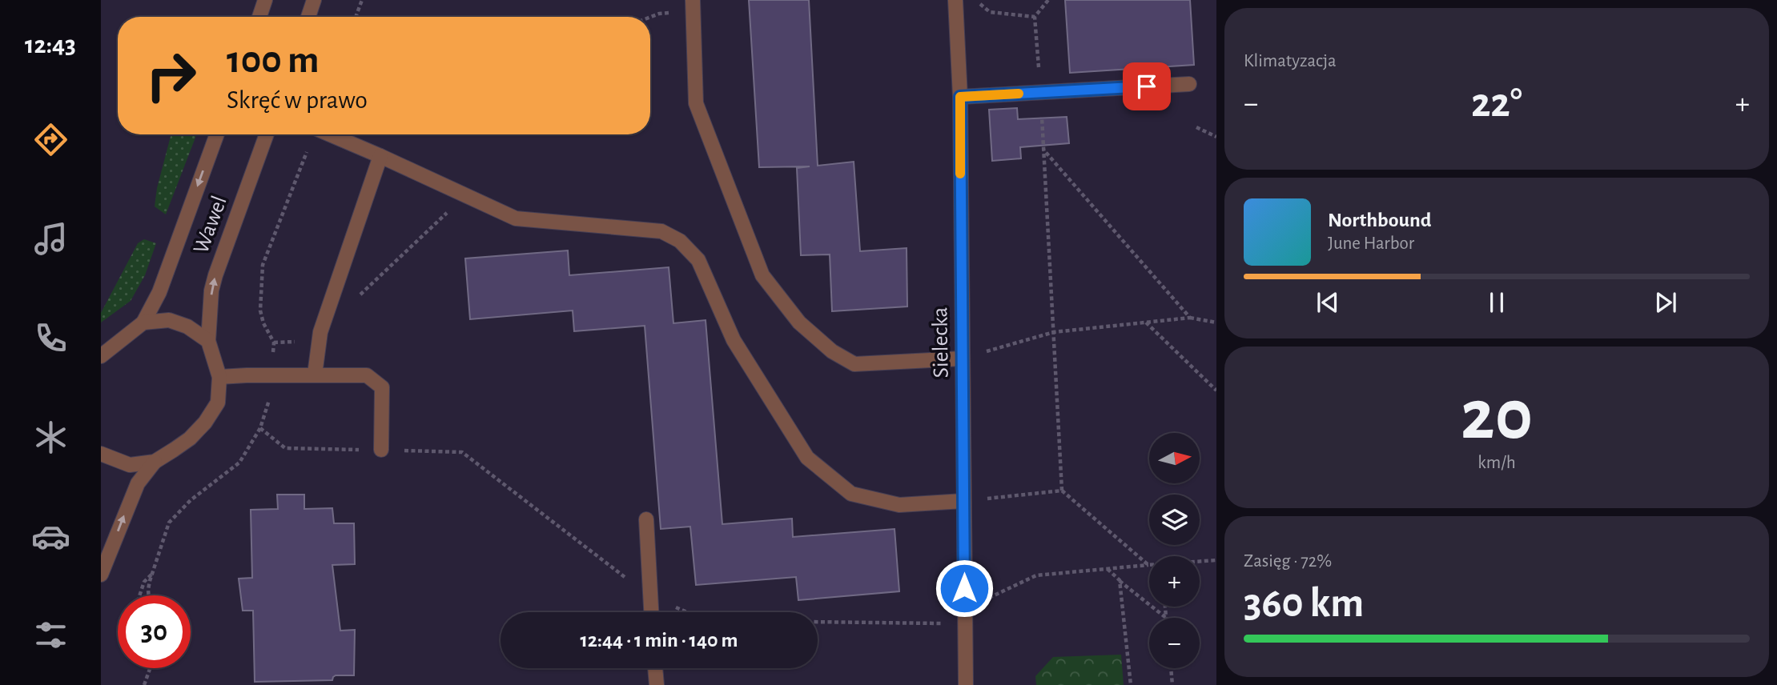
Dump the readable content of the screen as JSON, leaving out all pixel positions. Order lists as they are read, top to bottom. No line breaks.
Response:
{"streets":{"street":["Wawel","Sielecka"]},"north":"right","page":{"tabs":"12:43","tile":["Klimatyzacja",["20","km/h"],["Zasięg · 72%","360 km"]],"turn":["100 m","Skręć w prawo"],"heat":["−","22°","+"],"song":["Northbound","June Harbor"],"map_buttons":["+","−"],"limit":"30","trip":"12:44 · 1 min · 140 m"}}
